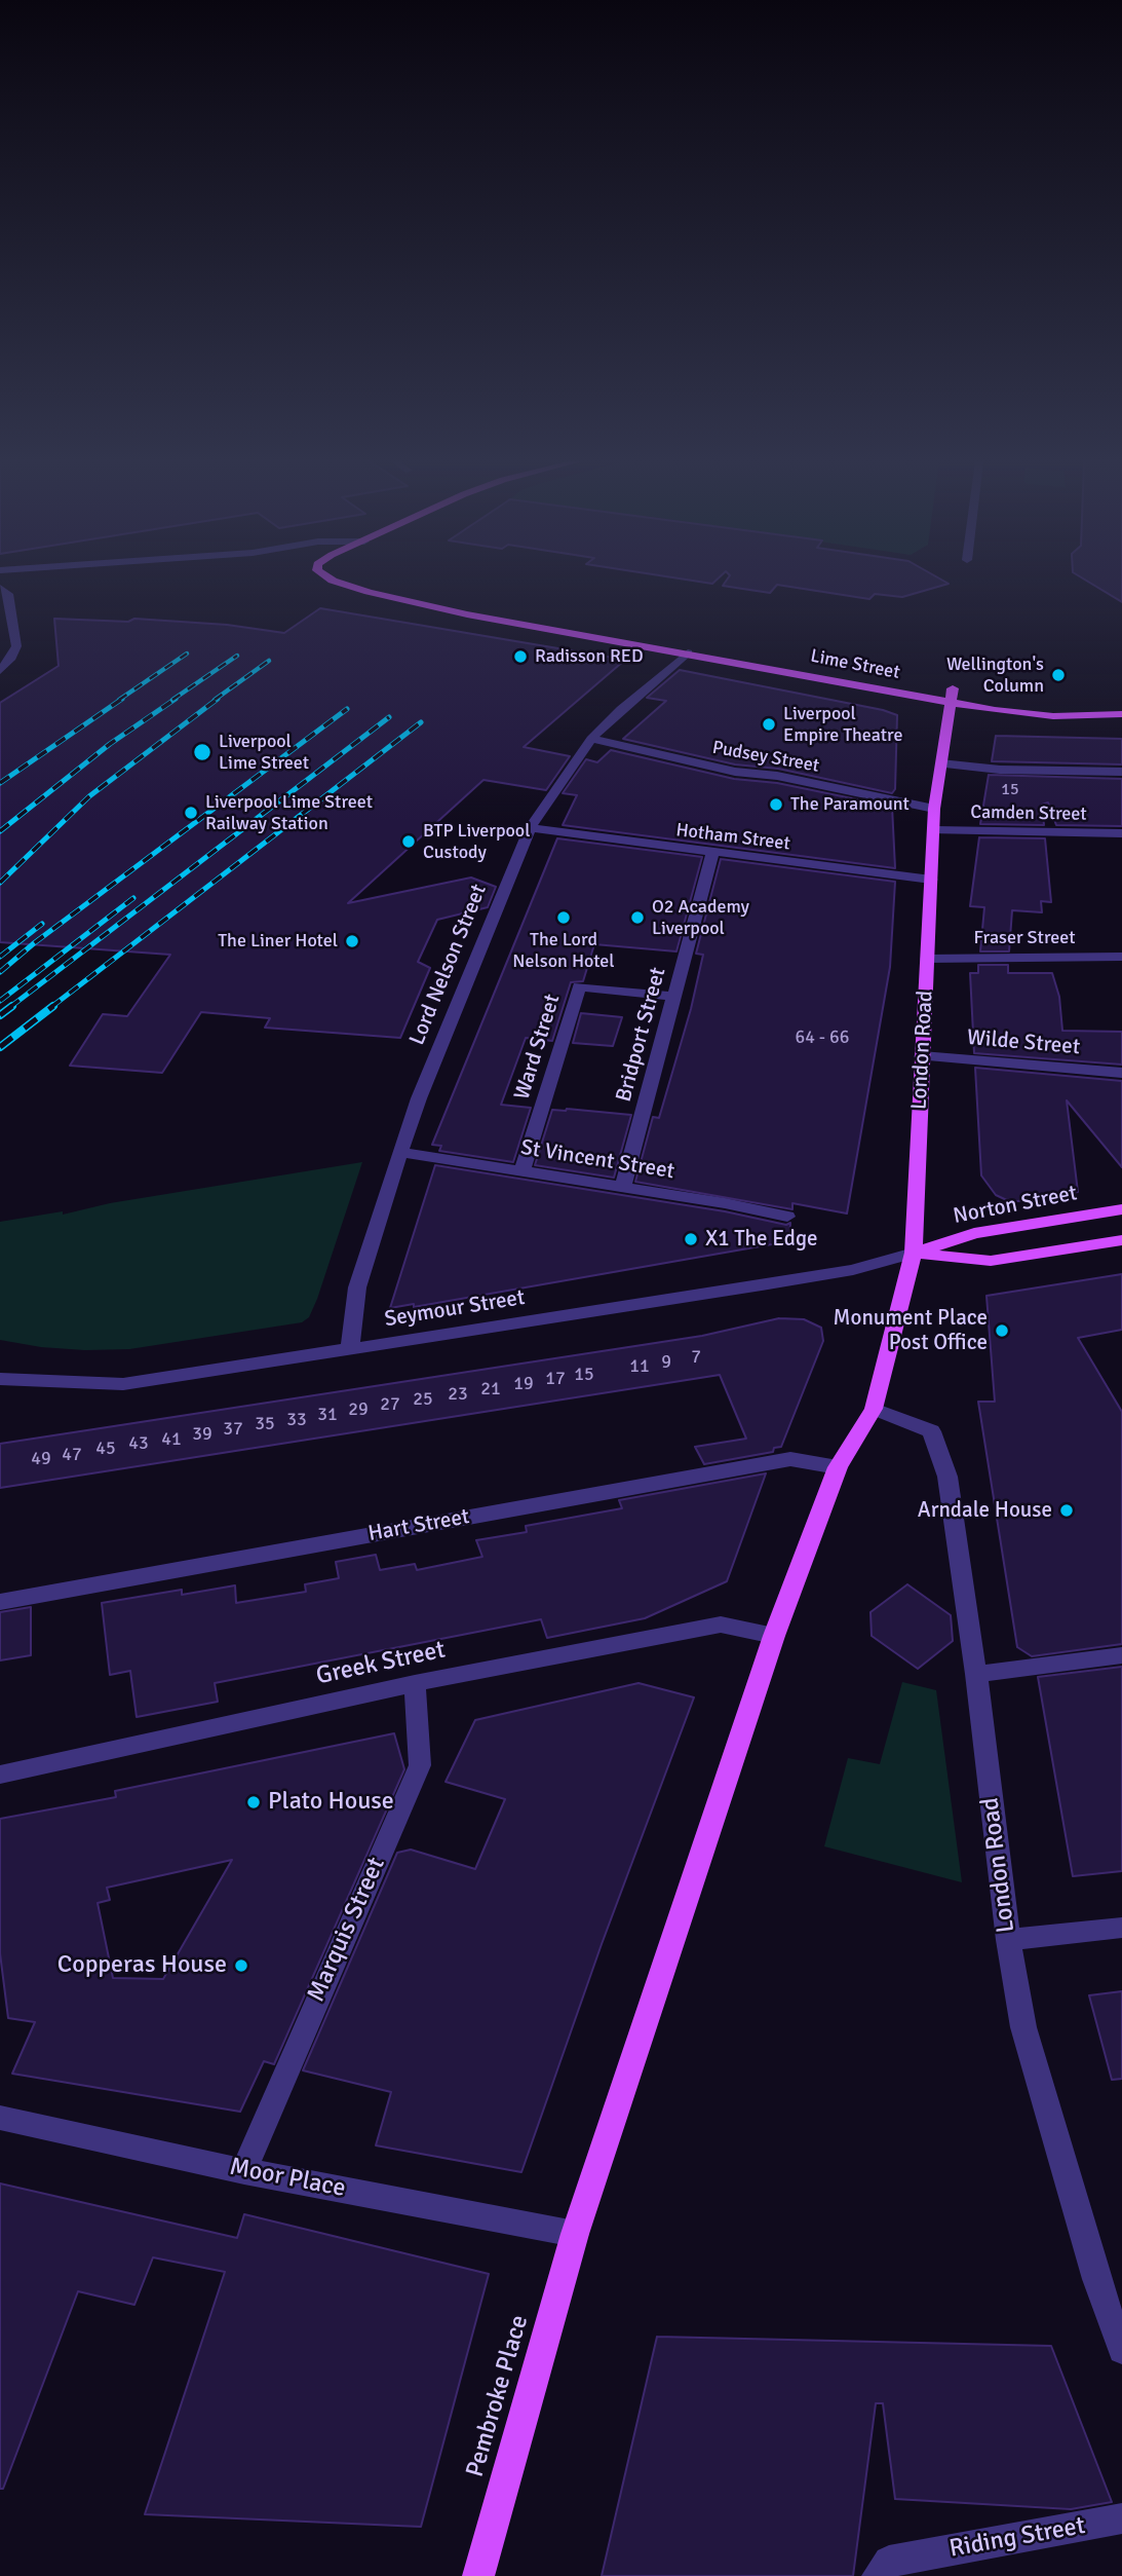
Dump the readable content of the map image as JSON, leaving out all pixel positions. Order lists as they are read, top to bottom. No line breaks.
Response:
{"streets":{"main road":["Lime Street","London Road","Norton Street","Pembroke Place"],"street":["Pudsey Street","Camden Street","Hotham Street","Fraser Street","Lord Nelson Street","Bridport Street","Wilde Street","Ward Street","St Vincent Street","Seymour Street","Hart Street","Greek Street","Marquis Street","Moor Place","Riding Street"]},"crossings":[["Lime Street","Lord Nelson Street"],["Lime Street","London Road"],["Pudsey Street","Lord Nelson Street"],["Pudsey Street","London Road"],["Camden Street","London Road"],["Hotham Street","Lord Nelson Street"],["Hotham Street","Bridport Street"],["Hotham Street","London Road"],["Fraser Street","London Road"],["Lord Nelson Street","St Vincent Street"],["Lord Nelson Street","Seymour Street"],["Bridport Street","Ward Street"],["Bridport Street","St Vincent Street"],["Wilde Street","London Road"],["Ward Street","St Vincent Street"],["London Road","Norton Street"],["London Road","Seymour Street"],["London Road","Hart Street"],["London Road","Greek Street"],["London Road","Moor Place"],["London Road","Pembroke Place"],["Norton Street","Seymour Street"],["Greek Street","Marquis Street"],["Marquis Street","Moor Place"],["Moor Place","Pembroke Place"]],"places":["Radisson RED","Wellington's Column","Liverpool Empire Theatre","Liverpool Lime Street","The Paramount","Liverpool Lime Street Railway Station","BTP Liverpool Custody","The Lord Nelson Hotel","O2 Academy Liverpool","The Liner Hotel","X1 The Edge","Monument Place Post Office","Arndale House","Plato House","Copperas House"],"house_numbers":["15","64 - 66","7","9","11","15","17","19","21","23","25","27","29","31","33","35","37","39","41","43","45","47","49"]}
